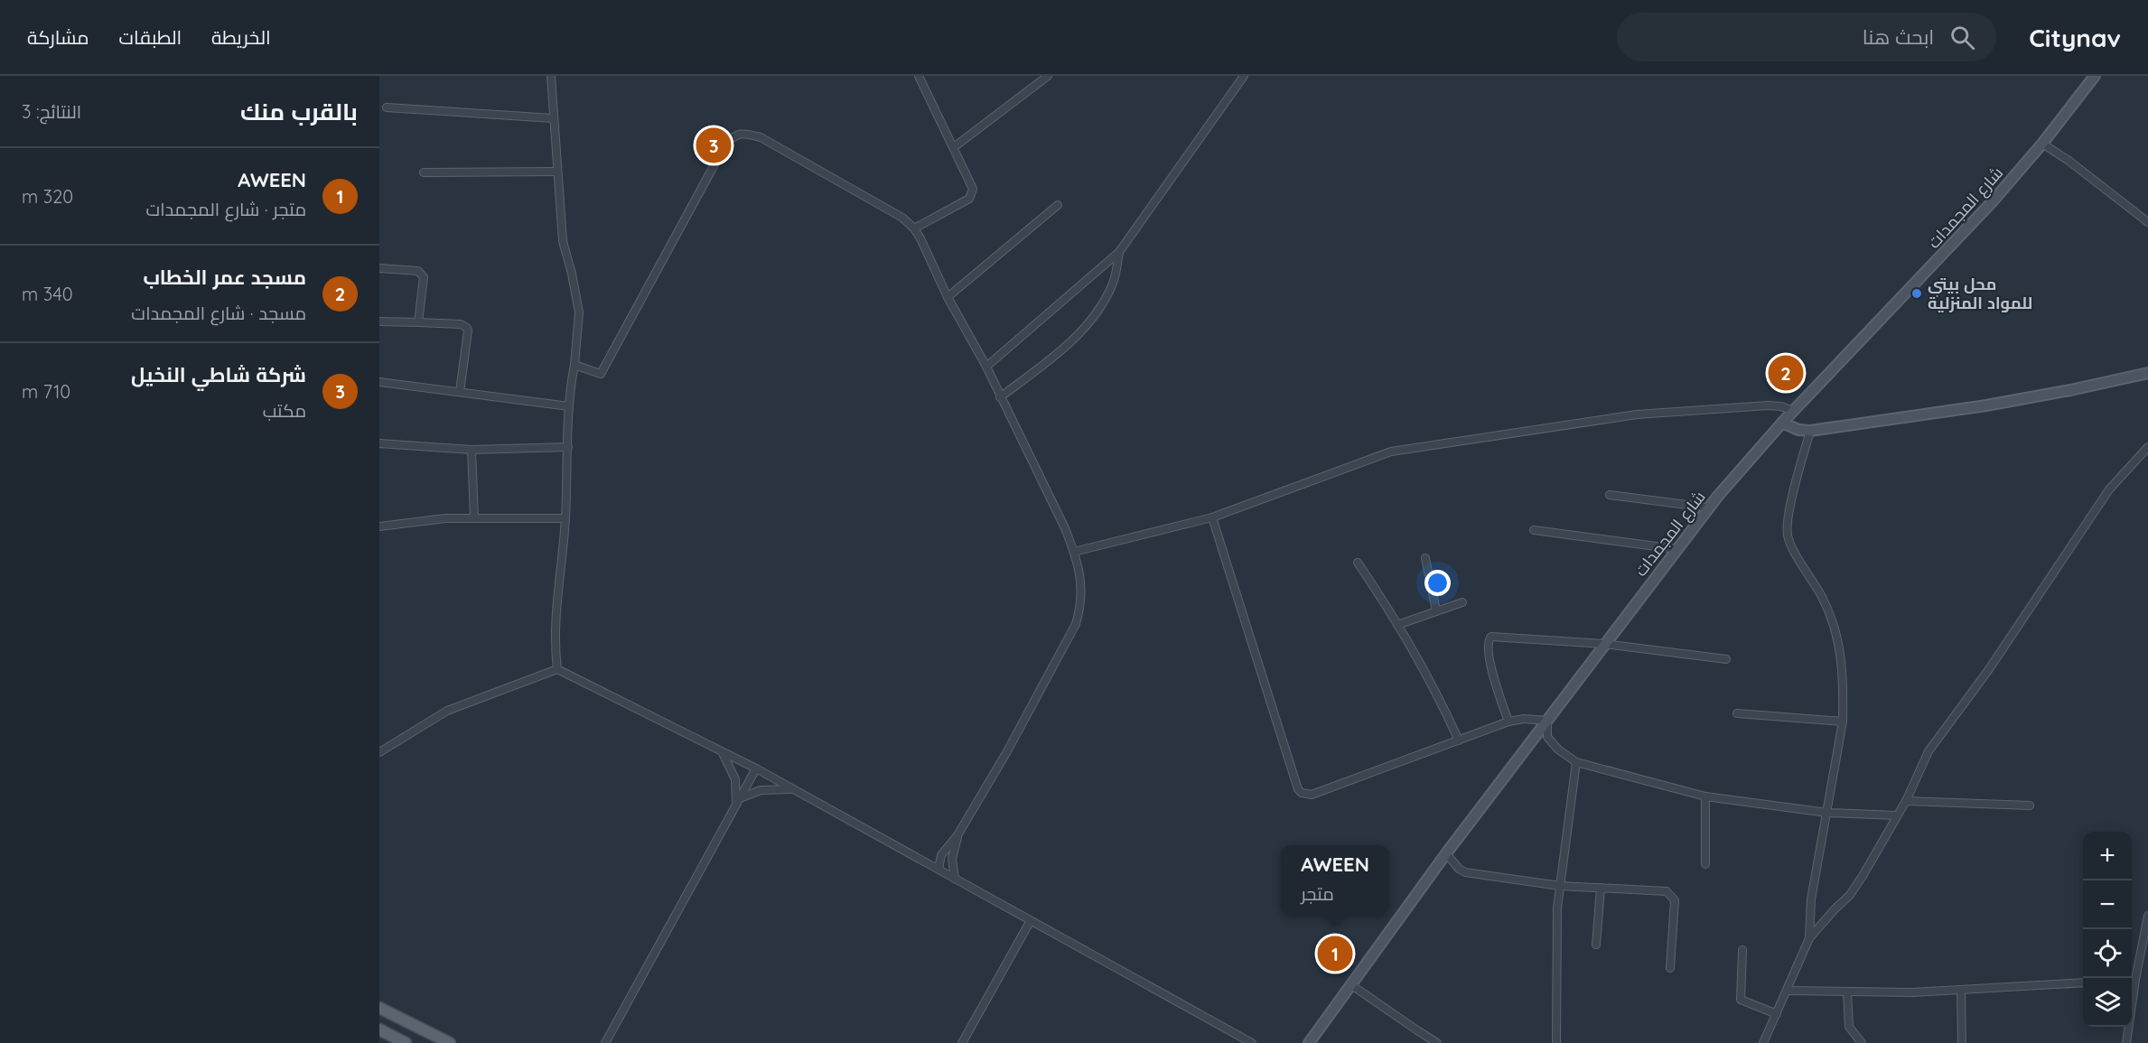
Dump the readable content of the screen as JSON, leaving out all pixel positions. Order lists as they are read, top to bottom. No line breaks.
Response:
{"streets":{"main road":["شارع المجمدات"]},"places":["محل بيتي للمواد المنزلية"],"page":{"header":"Citynav","search":"ابحث هنا","nav":["الخريطة","الطبقات","مشاركة"],"heading":["بالقرب منك","النتائج: 3"],"pins":["3","2","1"],"list":[{"mark":"1","name":"AWEEN","note":"متجر · شارع المجمدات","value":"320 m"},{"mark":"2","name":"مسجد عمر الخطاب","note":"مسجد · شارع المجمدات","value":"340 m"},{"mark":"3","name":"شركة شاطي النخيل","note":"مكتب","value":"710 m"}],"map_buttons":["+","−"],"popup":["AWEEN","متجر"]}}
